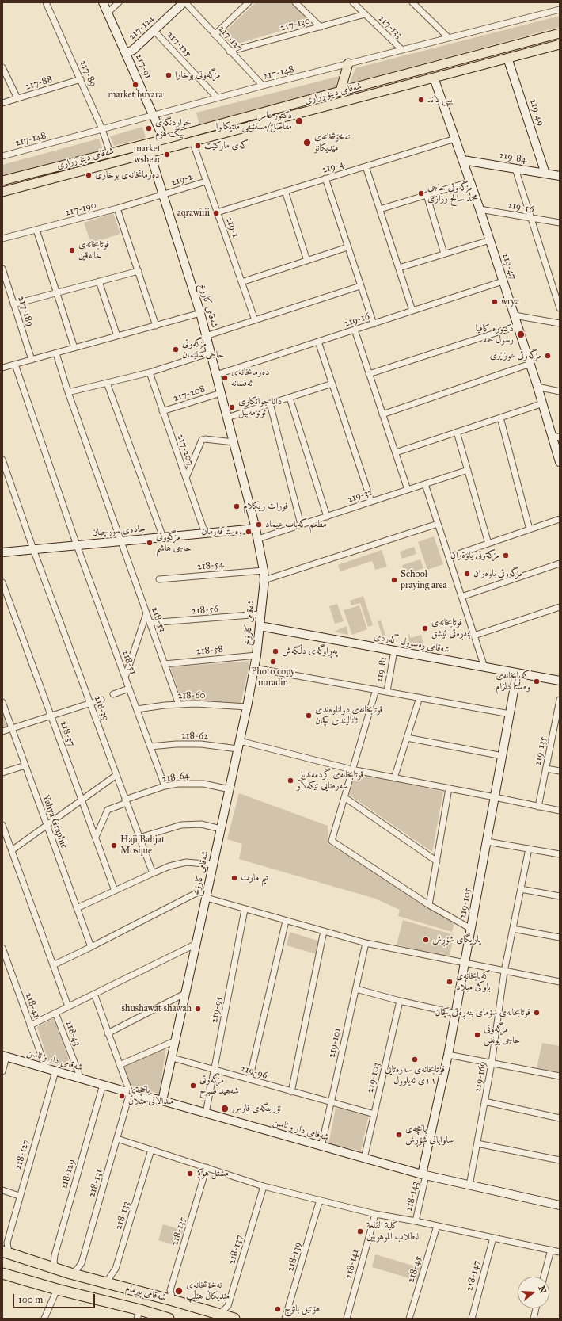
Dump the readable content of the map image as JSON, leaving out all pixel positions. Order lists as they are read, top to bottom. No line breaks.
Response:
{"streets":{"highway":["شەقامی پیرمام"],"main road":["شەقامی دینۆ زراری"],"street":["217-130","217-133","217-124","217-127","217-125","217-91","217-148","217-89","217-88","219-49","219-84","219-4","219-2","219-56","217-190","219-1","219-47","شەقامی کارۆخ","217-189","219-16","217-208","217-207","219-32","جادەی سورچیان","218-54","218-56","218-53","شەقامی ڕەسوول گەردی","218-58","218-51","219-81","218-60","218-39","218-37","218-62","219-135","218-64","Yahya Graphic","219-105","218-41","219-95","218-43","219-101","شەقامی دار و ئاسن","219-96","219-169","219-103","218-127","218-129","218-131","218-143","218-133","218-135","218-137","218-139","218-141","218-45","218-147"]},"crossings":[["217-130","217-133"],["217-130","217-127"],["217-133","217-148"],["217-124","217-127"],["217-124","217-125"],["217-124","217-91"],["217-127","217-148"],["217-125","217-148"],["217-91","217-148"],["217-91","شەقامی دینۆ زراری"],["217-148","217-89"],["217-89","217-88"],["217-89","شەقامی دینۆ زراری"],["شەقامی دینۆ زراری","219-49"],["شەقامی دینۆ زراری","219-1"],["شەقامی دینۆ زراری","219-47"],["شەقامی دینۆ زراری","شەقامی کارۆخ"],["219-49","219-84"],["219-84","219-47"],["219-4","219-1"],["219-4","219-47"],["219-2","217-190"],["219-2","219-1"],["219-2","شەقامی کارۆخ"],["219-56","219-47"],["217-190","شەقامی کارۆخ"],["219-47","219-16"],["شەقامی کارۆخ","219-16"],["شەقامی کارۆخ","217-208"],["شەقامی کارۆخ","219-32"],["شەقامی کارۆخ","جادەی سورچیان"],["شەقامی کارۆخ","218-54"],["شەقامی کارۆخ","218-56"],["شەقامی کارۆخ","شەقامی ڕەسوول گەردی"],["شەقامی کارۆخ","218-58"],["شەقامی کارۆخ","218-60"],["شەقامی کارۆخ","218-62"],["شەقامی کارۆخ","218-64"],["شەقامی کارۆخ","شەقامی دار و ئاسن"],["شەقامی کارۆخ","219-96"],["217-208","217-207"],["217-207","جادەی سورچیان"],["جادەی سورچیان","218-53"],["جادەی سورچیان","218-51"],["جادەی سورچیان","218-39"],["218-56","218-53"],["218-53","218-58"],["218-53","218-60"],["شەقامی ڕەسوول گەردی","219-81"],["شەقامی ڕەسوول گەردی","219-105"],["218-51","218-60"],["218-51","218-62"],["218-51","218-64"],["218-39","218-64"],["218-37","218-64"],["218-62","219-135"],["218-62","219-105"],["219-105","شەقامی دار و ئاسن"],["219-105","218-143"],["218-41","شەقامی دار و ئاسن"],["219-95","شەقامی دار و ئاسن"],["219-95","219-96"],["218-43","شەقامی دار و ئاسن"],["219-101","شەقامی دار و ئاسن"],["219-101","219-96"],["شەقامی دار و ئاسن","219-169"],["شەقامی دار و ئاسن","219-103"],["شەقامی دار و ئاسن","218-127"],["شەقامی دار و ئاسن","218-129"],["شەقامی دار و ئاسن","218-131"],["شەقامی دار و ئاسن","218-143"],["219-96","219-103"],["218-127","شەقامی پیرمام"],["218-129","شەقامی پیرمام"],["218-131","شەقامی پیرمام"],["218-133","شەقامی پیرمام"],["218-135","شەقامی پیرمام"],["218-137","شەقامی پیرمام"]],"places":["مزگەوتی بوخارا","market buxara","بيبى لاند","دكتور عامر مفاصل/مستشفى مديكانوا","خواردنگەی بیگ هۆم","نەخۆشخانەی مێدیکانۆ","کەی مارکێت","market wshear","دەرمانخانەی بوخاری","مزگەوتی حاجی محمد سالح رزازی","aqrawiiii","قوتابخانەی خانەقین","wrya","دکتورە کافیا رسول حمە","مزگەوتی حاجی سلێمان","مزگه‌وتی عوزێری","دەرمانخانەی ئەفسانە","دانا جوانكارى ئوتومەبیل","فورات ريکلام","مطعم کەباب عیماد","وەستا فەرمان","مزگەوتی حاجی هاشم","مزكةوتى ياوةران","مزگەوتی یاوەران","School praying area","قوتابخانەی بنەڕەتی ئیشق","پەڕاوگەی دڵگەش","Photo copy nuradin","كەبابخانەی وەستا دلزام","قوتابخانەی دواناوەندی ئانالیندی كچان","قوتابخانەی گردمەندیلی سەرەتایی تێكەلاو","Haji Bahjat Mosque","تيم مارت","یاریگای شۆڕش","کەبابخانەی باوکی میلاد","shushawat shawan","قوتابخانەی سۆمای بنەڕەتی کچان","مزگەوتی حاجی یونس","قوتابخانەی سەرەتایی ١١ی ئەیلوول","مزگه‌وتی شه‌هید صباح","باخچةي مندالانى ميلان","نۆرینگەی فارس","باخچەی ساوایانی شۆڕش","مشتل هوكر","کلیة القلعة للطلاب الموهوبین","نەخۆشخانەی مێدیکاڵ هێڵپ","هۆتێل بانۆج"],"scale_bar":"100 m","north":"right"}
